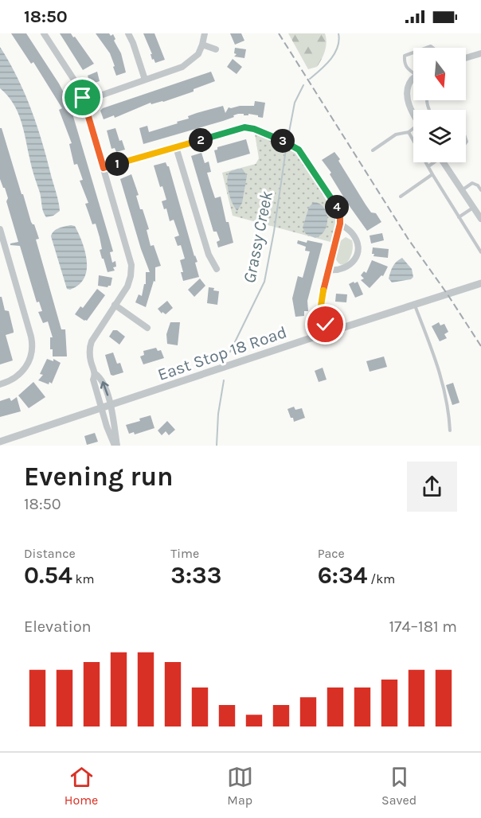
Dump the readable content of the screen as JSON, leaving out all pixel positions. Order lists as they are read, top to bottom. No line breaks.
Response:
{"streets":{"street":["East Stop 18 Road"]},"water":["Grassy Creek"],"north":"bottom","page":{"status":"18:50","pins":["2","3","1","4"],"heading":["Evening run","18:50"],"stats":[["Distance","0.54 km"],["Time","3:33"],["Pace","6:34 /km"]],"chart":["Elevation","174–181 m"],"tabs":["Home","Map","Saved"]}}
